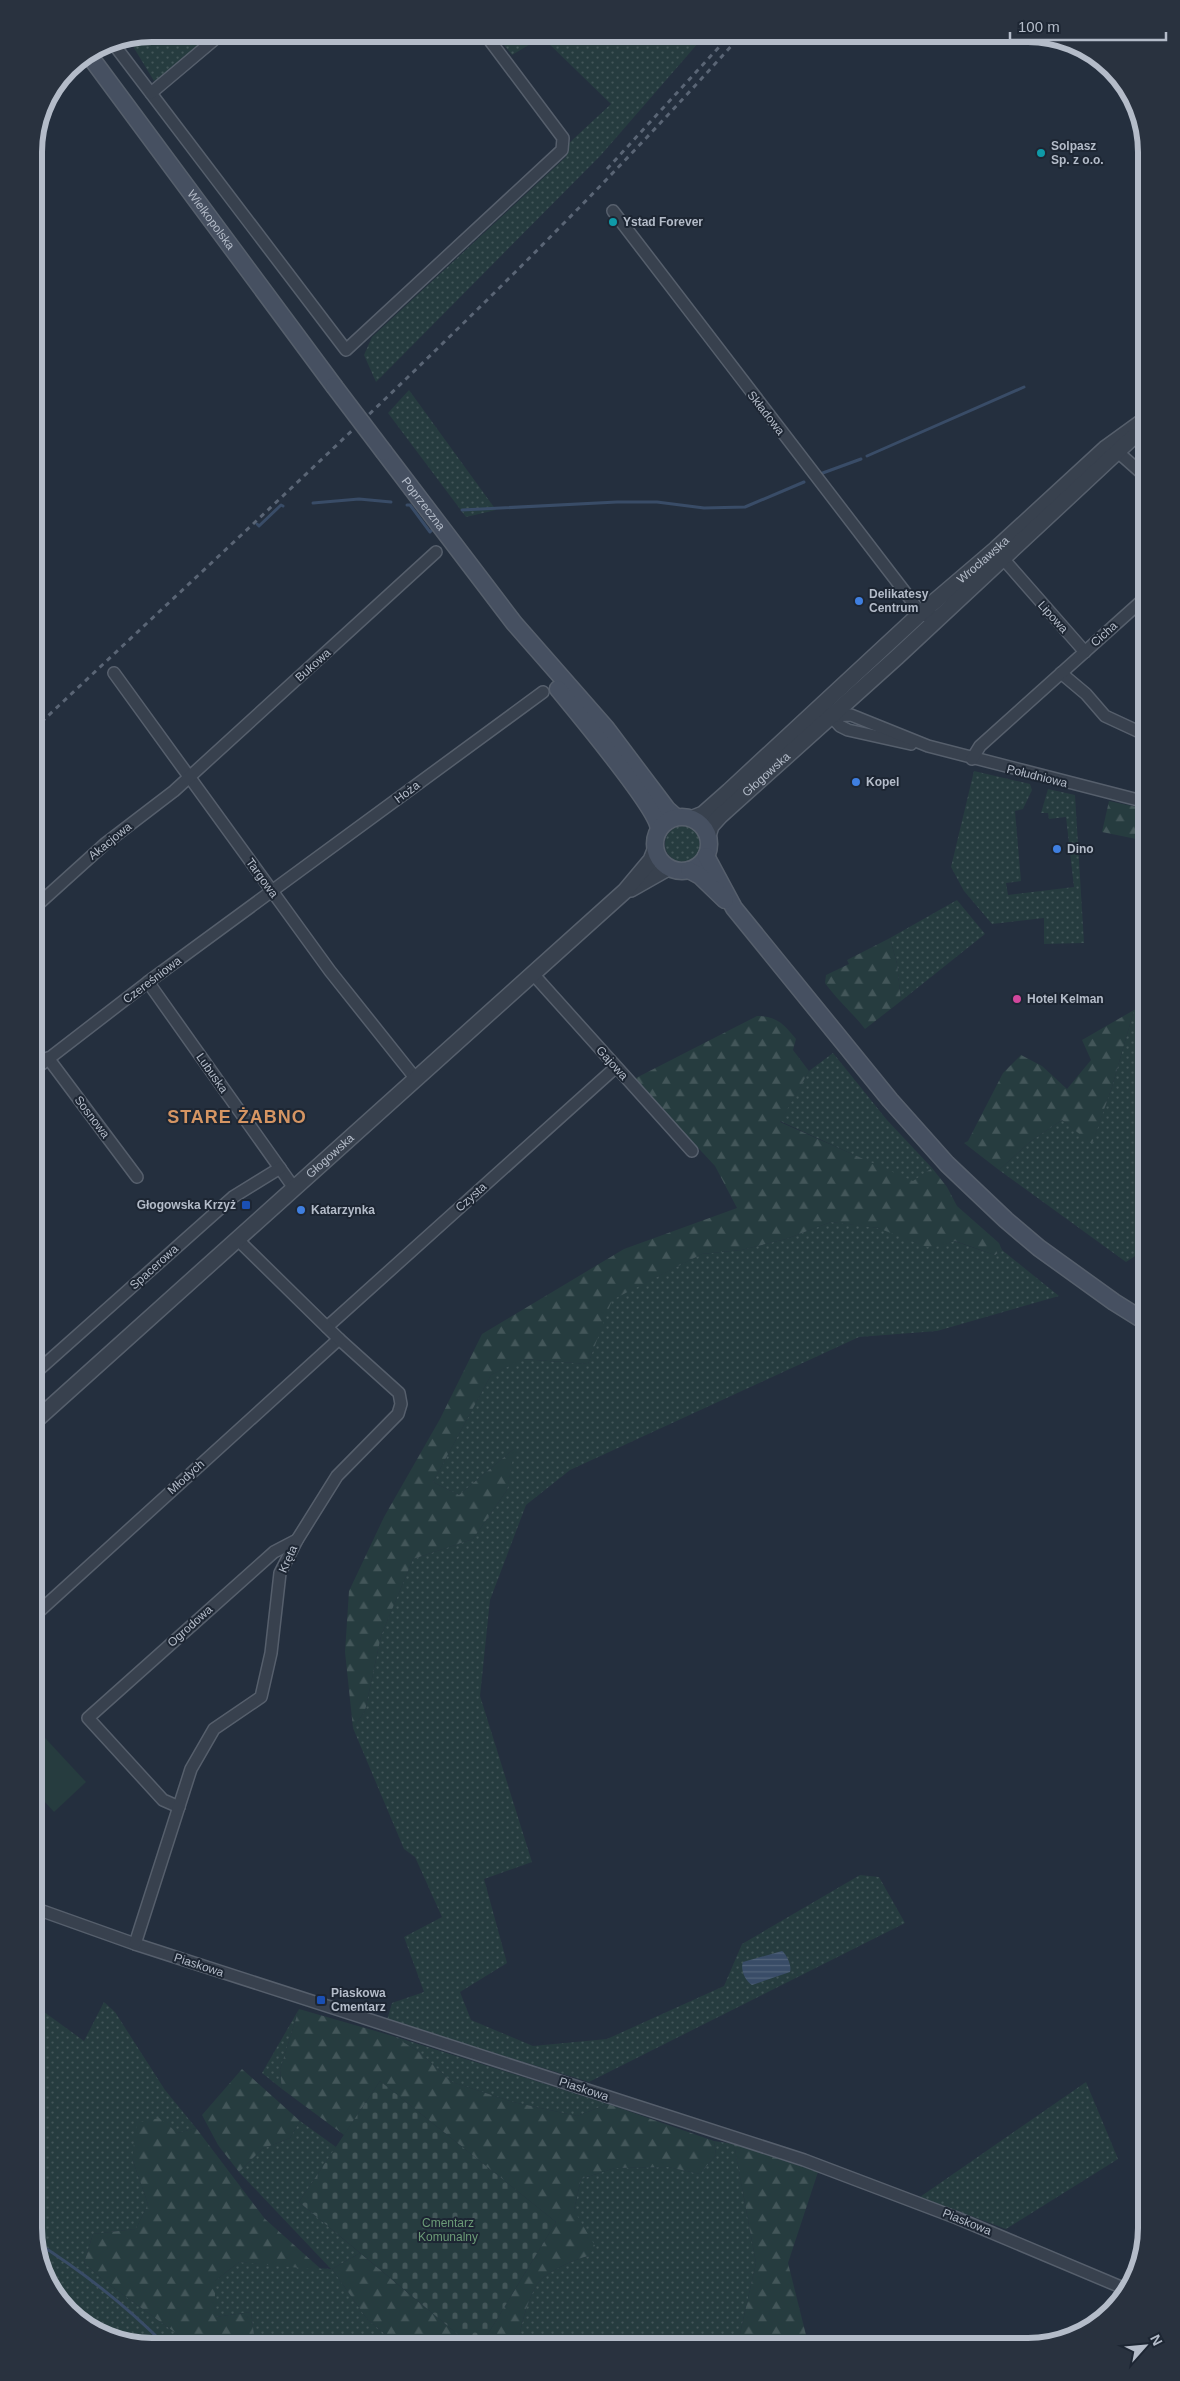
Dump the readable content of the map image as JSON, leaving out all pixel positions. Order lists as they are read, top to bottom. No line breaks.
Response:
{"streets":{"main road":["Wielkopolska","Poprzeczna"],"street":["Składowa","Wrocławska","Lipowa","Cicha","Bukowa","Głogowska","Południowa","Hoża","Akacjowa","Targowa","Czereśniowa","Gajowa","Lubuska","Sosnowa","Czysta","Spacerowa","Młodych","Kręta","Ogrodowa","Piaskowa"]},"crossings":[["Wielkopolska","Poprzeczna"],["Składowa","Wrocławska"],["Poprzeczna","Głogowska"],["Wrocławska","Lipowa"],["Wrocławska","Głogowska"],["Wrocławska","Południowa"],["Lipowa","Cicha"],["Bukowa","Akacjowa"],["Bukowa","Targowa"],["Głogowska","Południowa"],["Głogowska","Targowa"],["Głogowska","Gajowa"],["Głogowska","Lubuska"],["Głogowska","Kręta"],["Hoża","Targowa"],["Hoża","Czereśniowa"],["Akacjowa","Targowa"],["Targowa","Czereśniowa"],["Czereśniowa","Lubuska"],["Czereśniowa","Sosnowa"],["Gajowa","Czysta"],["Lubuska","Spacerowa"],["Czysta","Kręta"],["Młodych","Kręta"],["Kręta","Ogrodowa"],["Kręta","Piaskowa"]],"districts":["STARE ŻABNO"],"parks":["Cmentarz Komunalny"],"places":{"other":["Solpasz Sp. z o.o.","Ystad Forever","Delikatesy Centrum","Kopel","Dino","Hotel Kelman","Katarzynka"],"transit":["Głogowska Krzyż","Piaskowa Cmentarz"]},"scale_bar":"100 m","north":"top right"}
